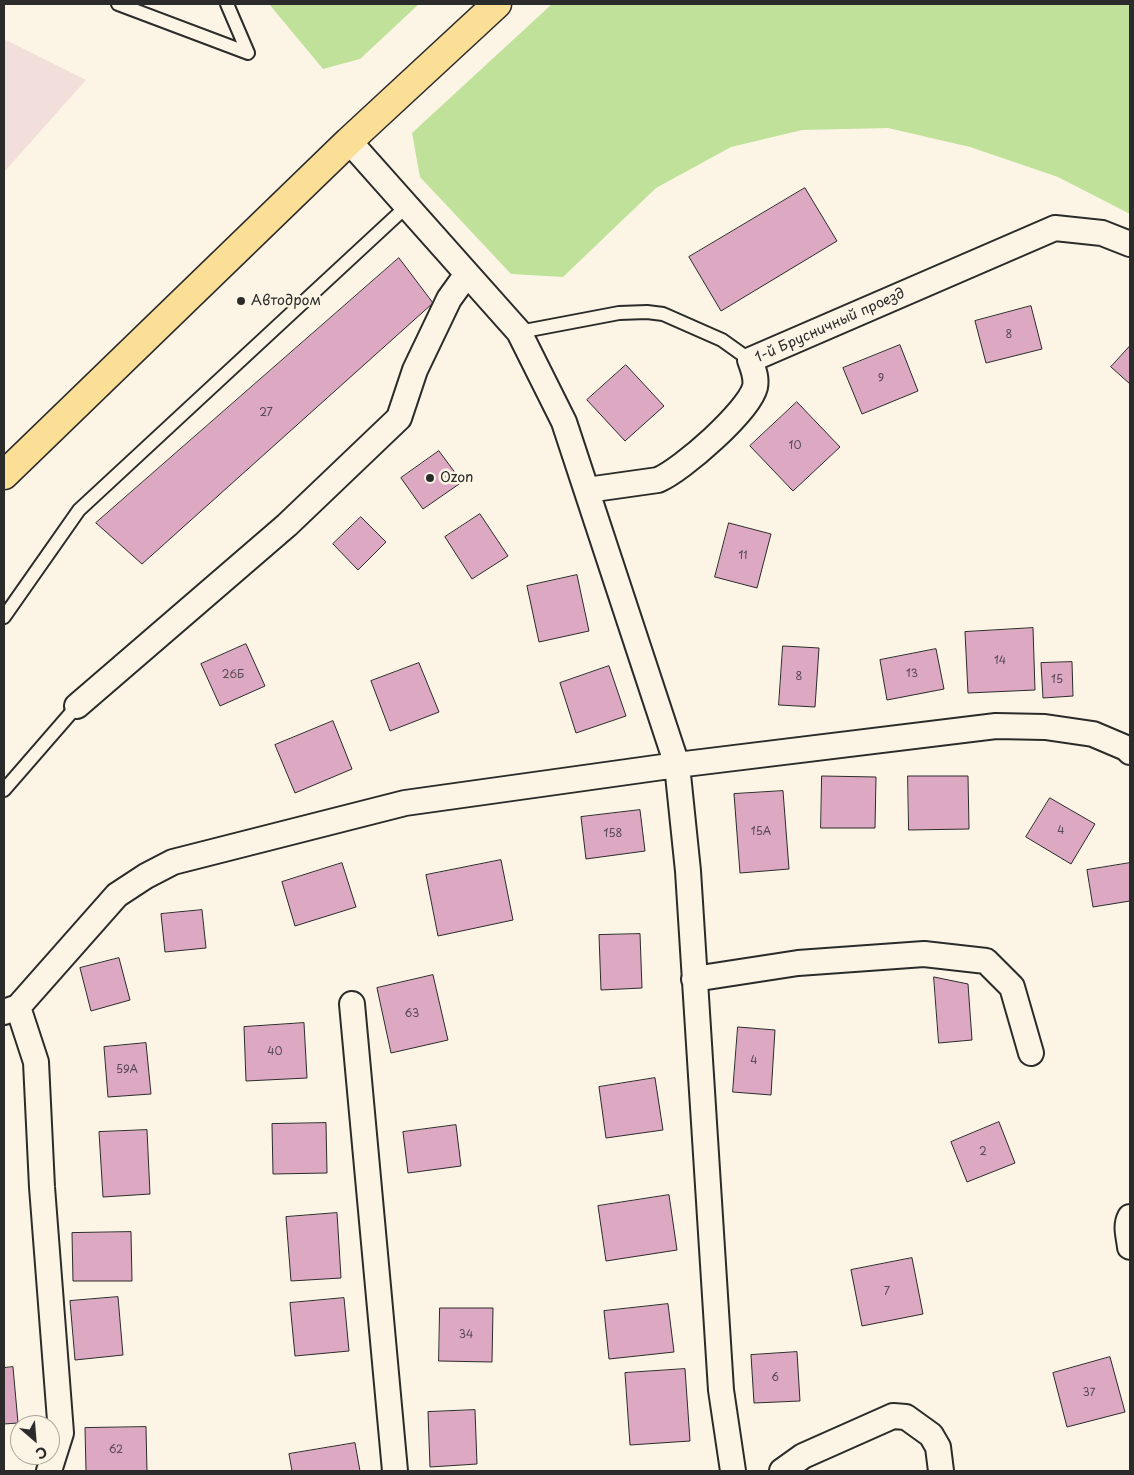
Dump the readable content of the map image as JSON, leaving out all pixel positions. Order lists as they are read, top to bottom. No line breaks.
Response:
{"streets":{"street":["1-й Брусничный проезд"]},"places":["Автодром","Ozon"],"house_numbers":["8","9","27","10","11","14","13","26Б","8","15","4","15А","158","63","40","4","59А","2","7","34","6","37","62"],"north":"bottom right"}
